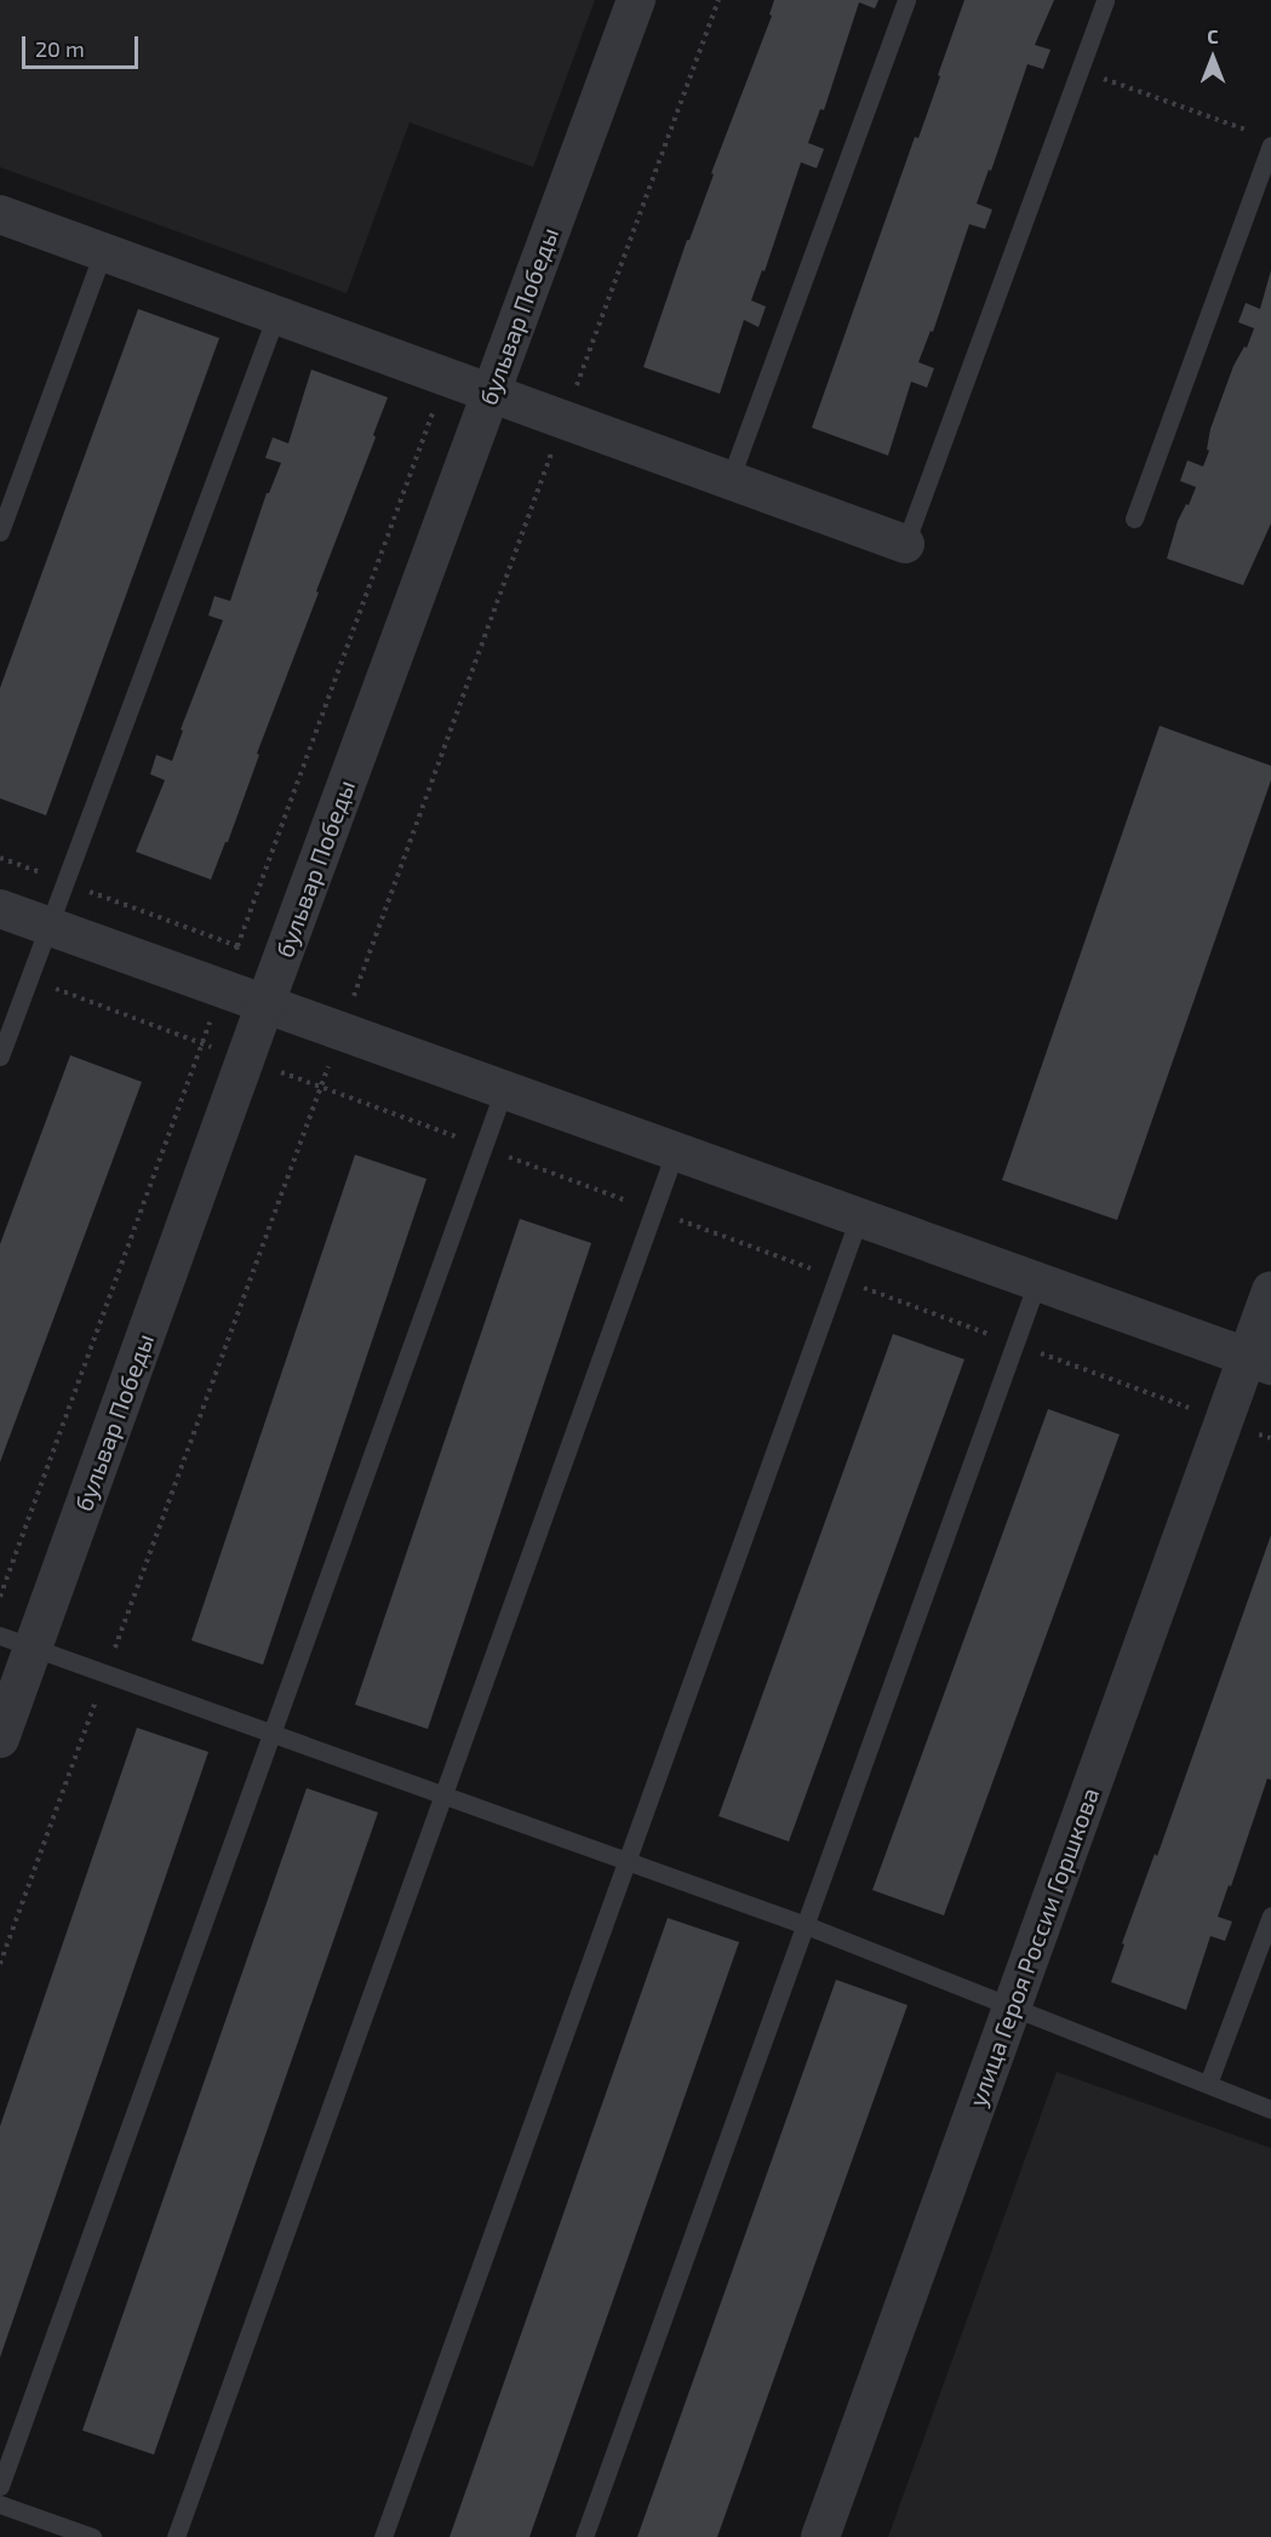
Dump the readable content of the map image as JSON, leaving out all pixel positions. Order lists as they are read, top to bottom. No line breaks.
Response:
{"streets":{"street":["бульвар Победы","улица Героя России Горшкова"]},"scale_bar":"20 m","north":"top"}
